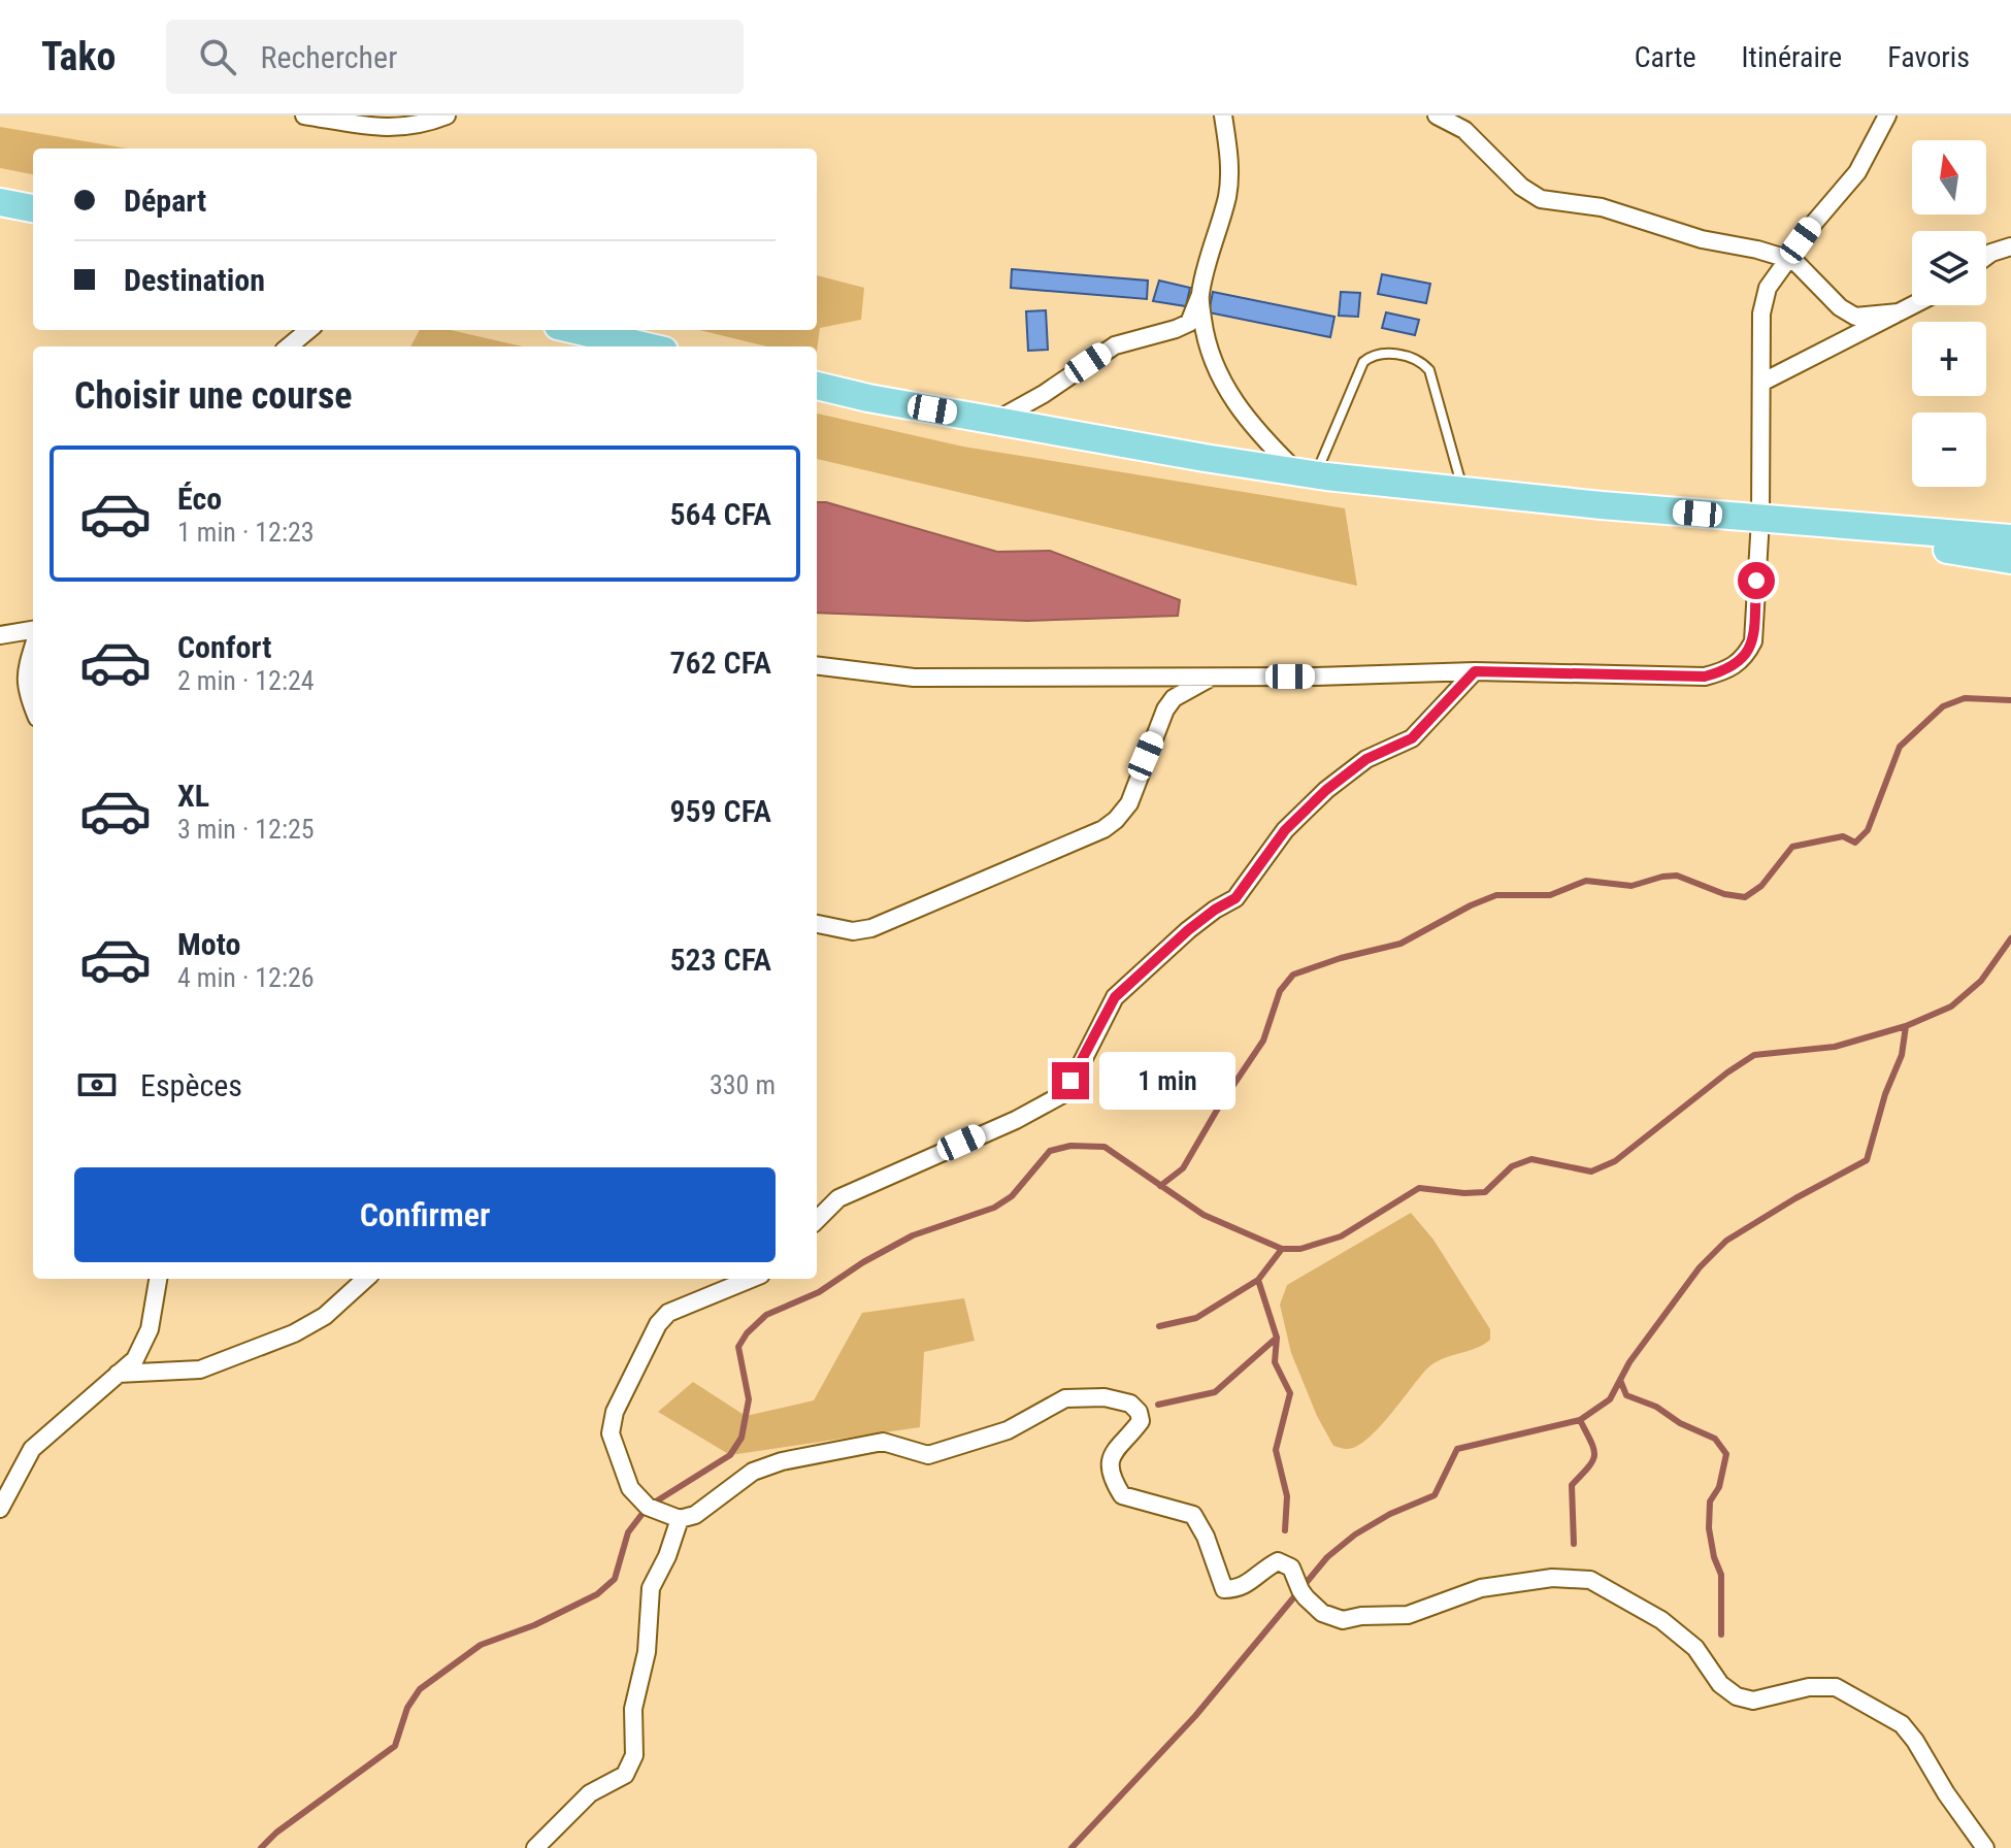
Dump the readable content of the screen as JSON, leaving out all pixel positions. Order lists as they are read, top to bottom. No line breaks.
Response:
{"north":"top","page":{"header":"Tako","search":"Rechercher","nav":["Carte","Itinéraire","Favoris"],"map_buttons":["+","−"],"banner":["Départ","Destination"],"heading":"Choisir une course","list":[{"name":"Éco","note":"1 min · 12:23","value":"564 CFA"},{"name":"Confort","note":"2 min · 12:24","value":"762 CFA"},{"name":"XL","note":"3 min · 12:25","value":"959 CFA"},{"name":"Moto","note":"4 min · 12:26","value":"523 CFA"}],"pay":["Espèces","330 m"],"bubble":"1 min","buttons":"Confirmer"}}
